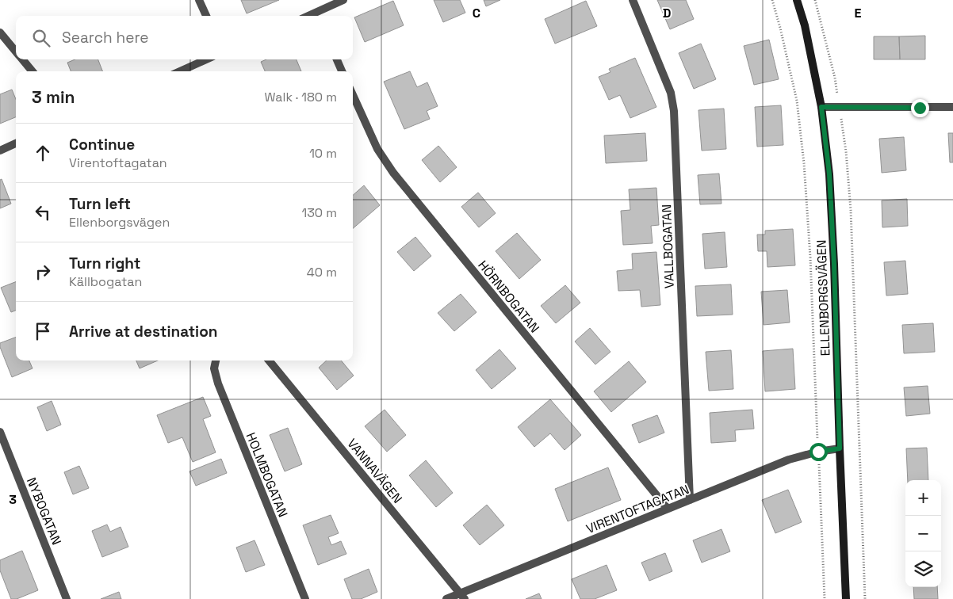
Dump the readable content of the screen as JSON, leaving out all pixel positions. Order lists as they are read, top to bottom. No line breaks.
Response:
{"streets":{"street":["VALLBOGATAN","HÖRNBOGATAN","ELLENBORGSVÄGEN","VANNAVÄGEN","HOLMBOGATAN","VIRENTOFTAGATAN","NYBOGATAN"]},"crossings":[["VALLBOGATAN","VIRENTOFTAGATAN"],["HÖRNBOGATAN","VIRENTOFTAGATAN"],["ELLENBORGSVÄGEN","VIRENTOFTAGATAN"],["VANNAVÄGEN","VIRENTOFTAGATAN"]],"page":{"search":"Search here","heading":["3 min","Walk · 180 m"],"list":[["Continue","Virentoftagatan","10 m"],["Turn left","Ellenborgsvägen","130 m"],["Turn right","Källbogatan","40 m"],"Arrive at destination"],"map_buttons":["+","−"]},"grid":{"columns":["C","D","E"],"rows":["3"]}}
